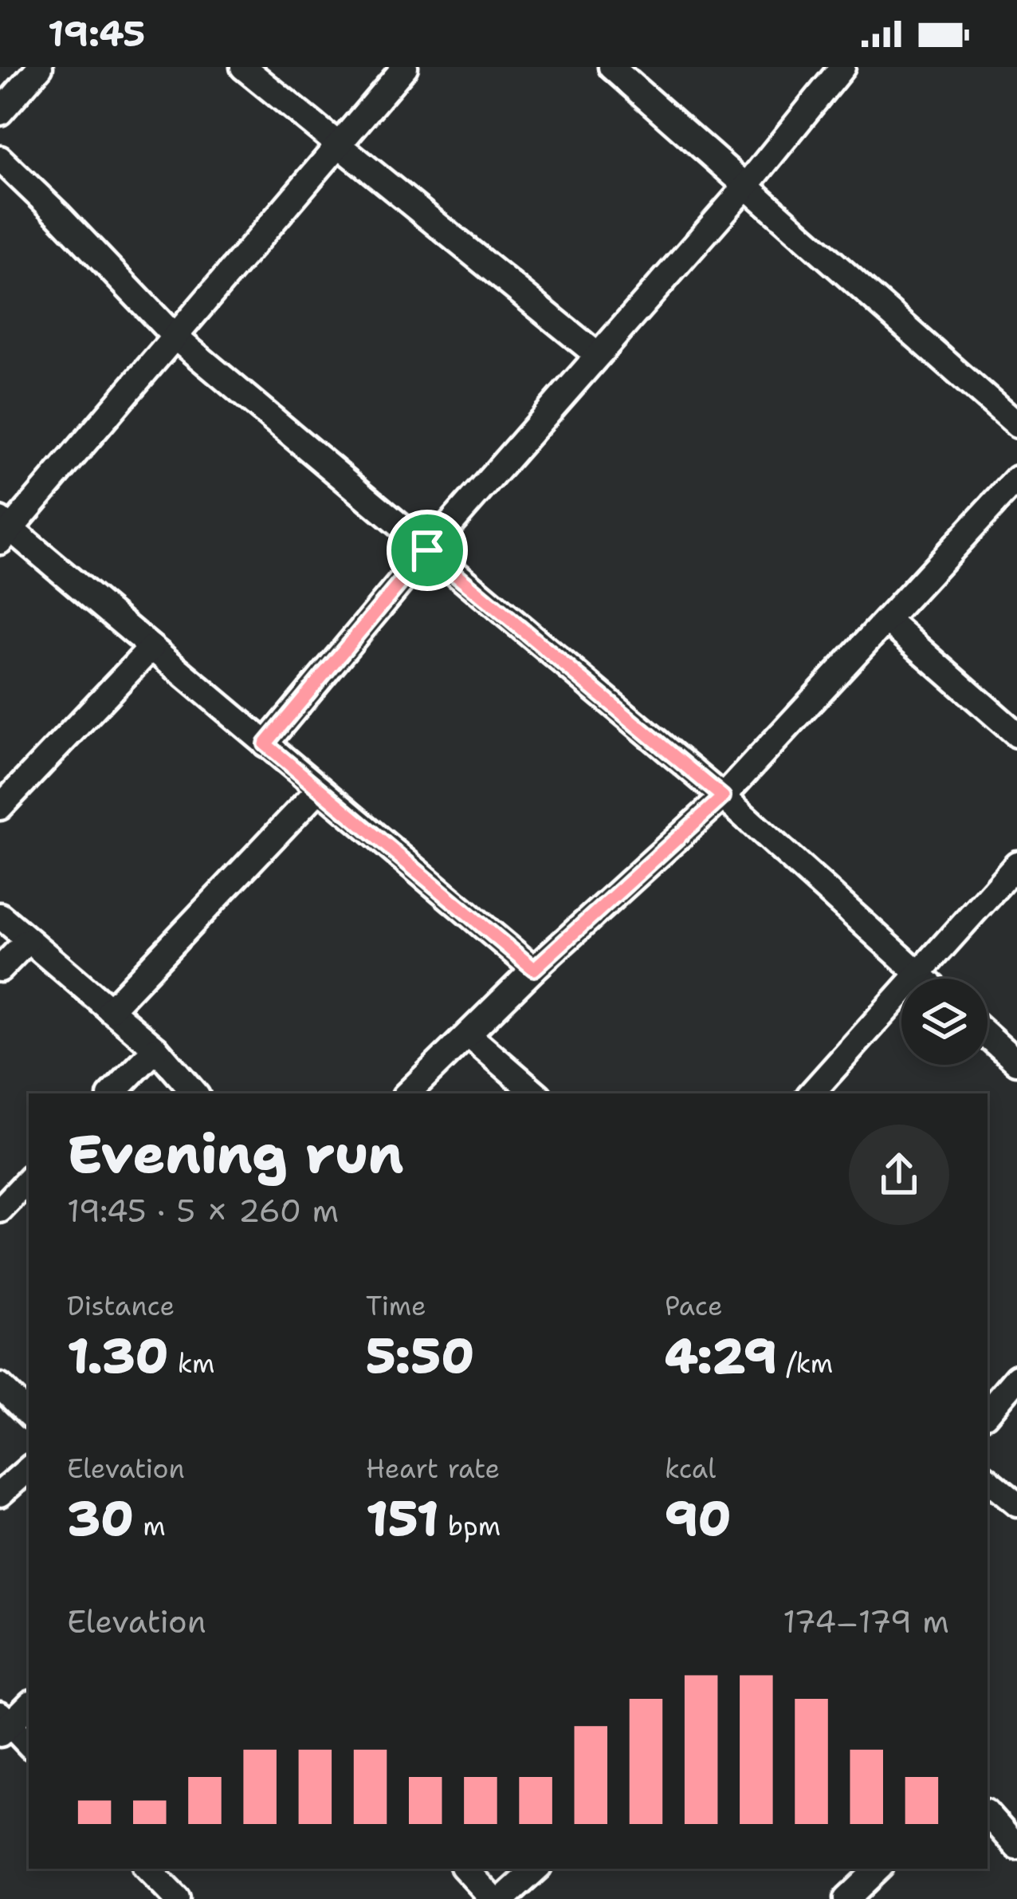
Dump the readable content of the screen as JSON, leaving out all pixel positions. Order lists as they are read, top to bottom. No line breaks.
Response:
{"page":{"status":"19:45","heading":["Evening run","19:45 · 5 × 260 m"],"stats":[["Distance","1.30 km"],["Time","5:50"],["Pace","4:29 /km"],["Elevation","30 m"],["Heart rate","151 bpm"],["kcal","90"]],"chart":["Elevation","174–179 m"]}}
